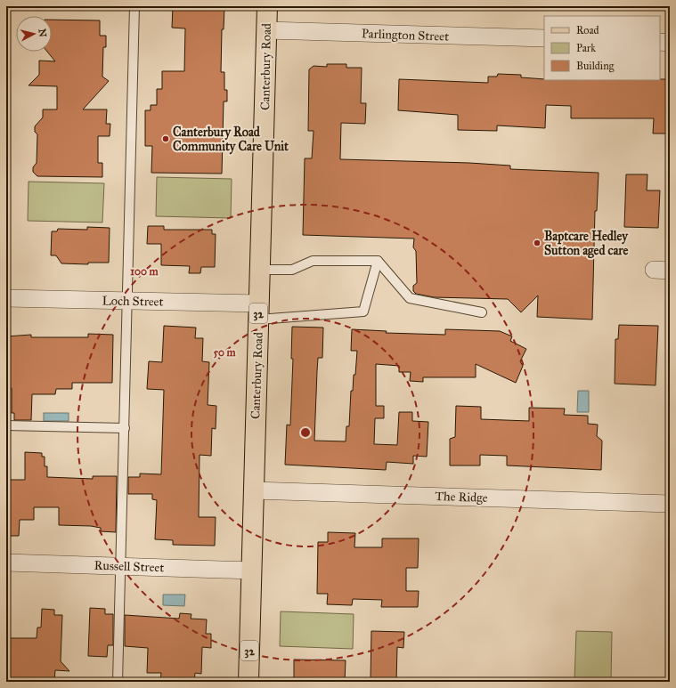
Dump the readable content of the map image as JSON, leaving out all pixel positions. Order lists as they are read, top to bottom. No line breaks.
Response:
{"streets":{"main road":["Canterbury Road","32"],"street":["Parlington Street","Loch Street","The Ridge","Russell Street"]},"crossings":[["Parlington Street","Canterbury Road"],["Canterbury Road","Loch Street"],["Canterbury Road","The Ridge"],["Canterbury Road","Russell Street"]],"places":["Canterbury Road Community Care Unit","Baptcare Hedley Sutton aged care"],"legend":["Road","Park","Building"],"north":"right","rings":["100 m","50 m"]}
